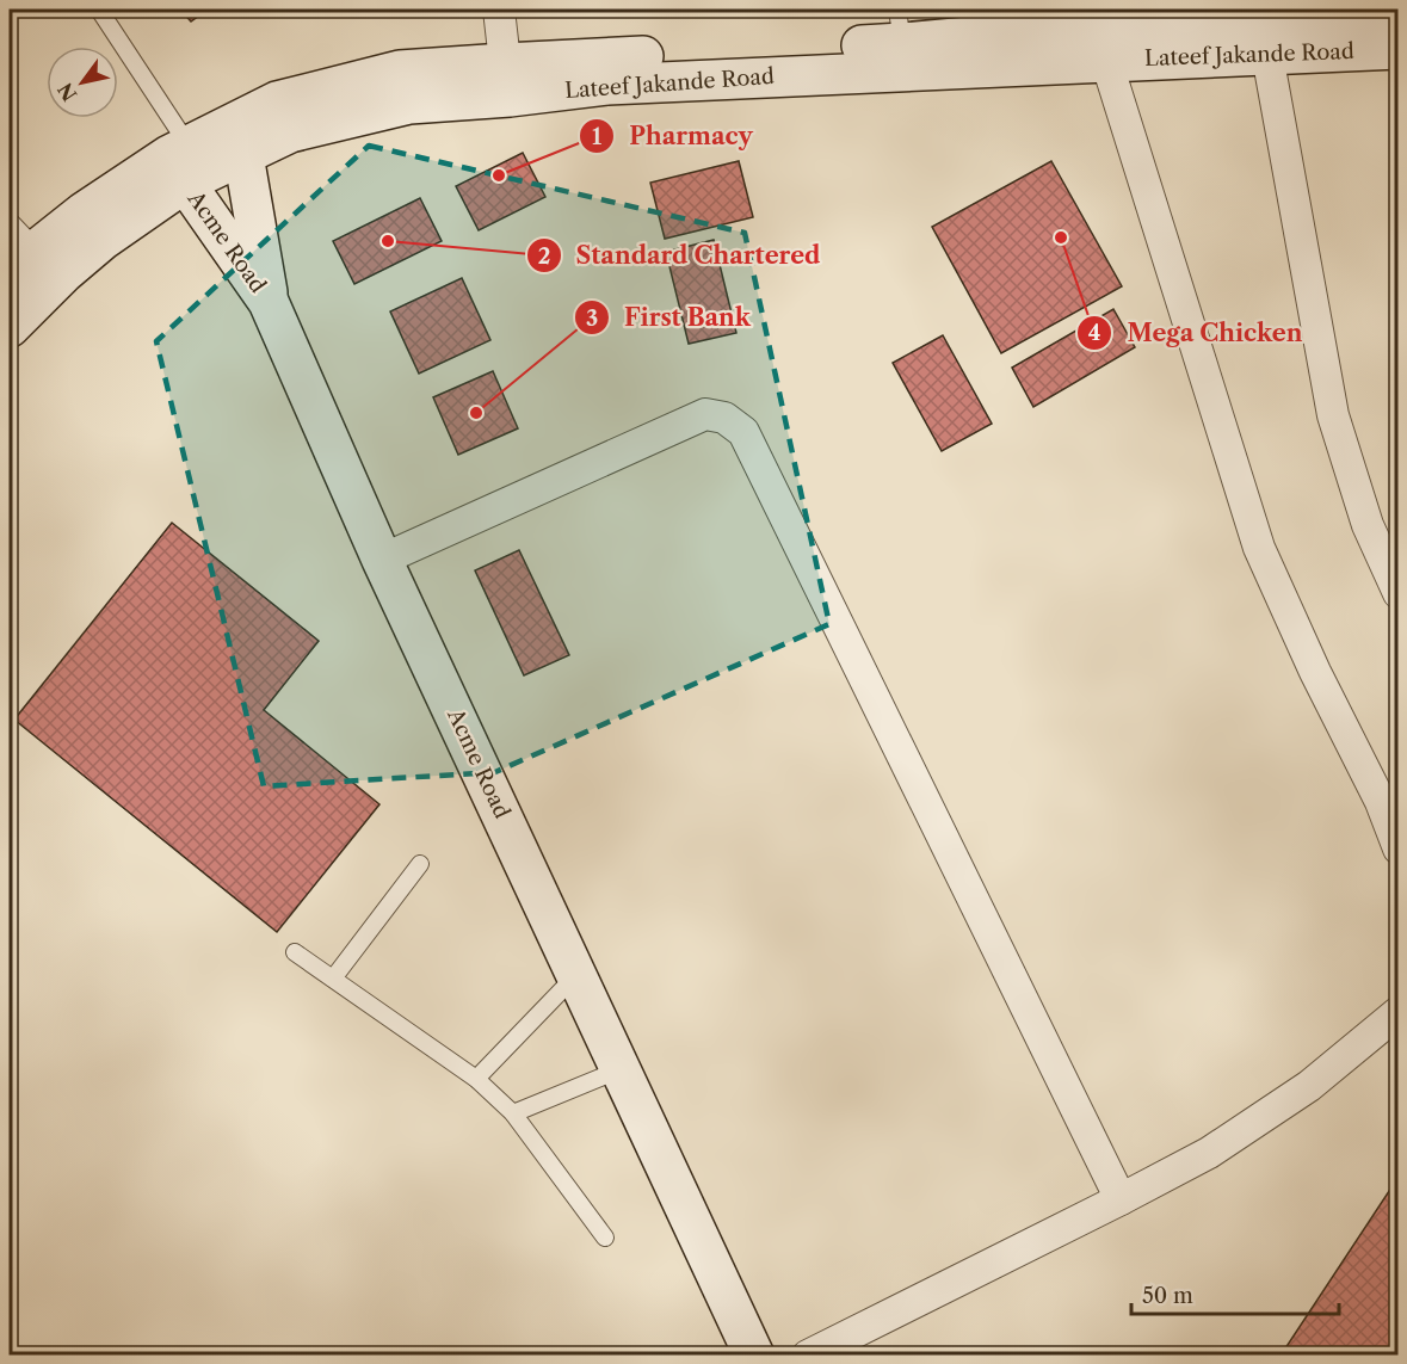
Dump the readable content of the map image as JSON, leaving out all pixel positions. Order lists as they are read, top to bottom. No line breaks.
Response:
{"streets":{"main road":["Lateef Jakande Road","Acme Road"]},"crossings":[["Lateef Jakande Road","Acme Road"]],"places":["Pharmacy","Mega Chicken","Standard Chartered","First Bank"],"scale_bar":"50 m","north":"bottom left"}
